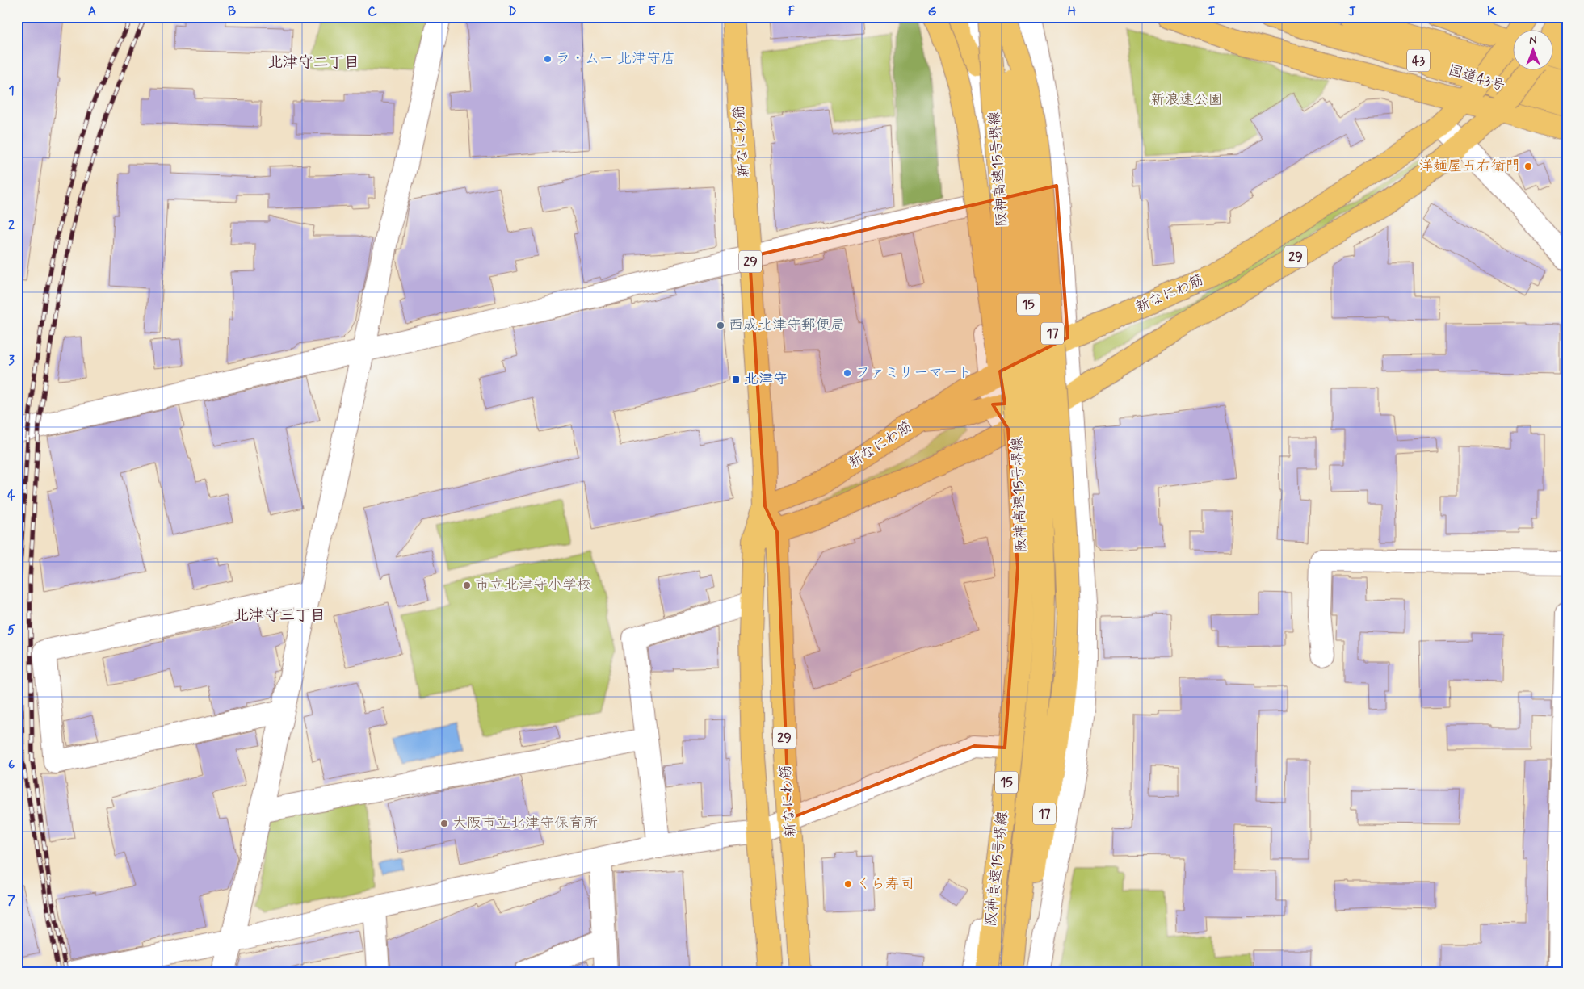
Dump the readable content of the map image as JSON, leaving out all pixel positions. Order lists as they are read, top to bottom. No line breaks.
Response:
{"streets":{"main road":["43","国道43号","新なにわ筋","阪神高速15号堺線","29","15","17"]},"districts":["北津守二丁目","北津守三丁目"],"parks":["新浪速公園"],"places":{"other":["ラ・ムー 北津守店","洋麺屋五右衛門","西成北津守郵便局","ファミリーマート","市立北津守小学校","大阪市立北津守保育所","くら寿司"],"transit":["北津守"]},"north":"top","grid":{"columns":["A","B","C","D","E","F","G","H","I","J","K"],"rows":["1","2","3","4","5","6","7"]}}
